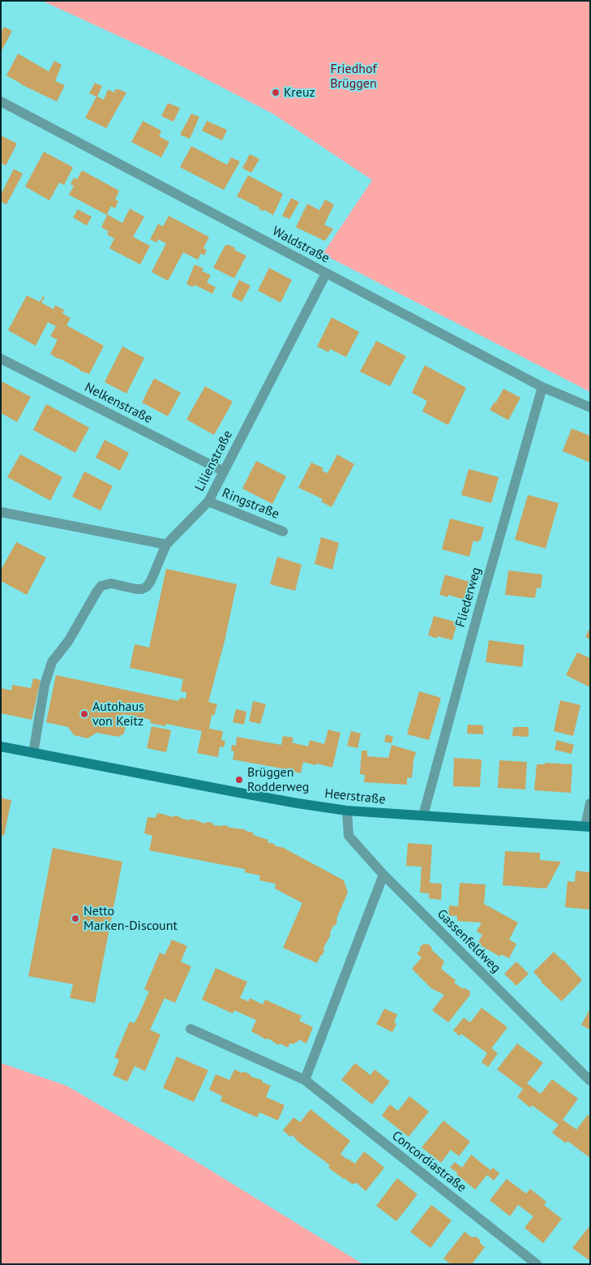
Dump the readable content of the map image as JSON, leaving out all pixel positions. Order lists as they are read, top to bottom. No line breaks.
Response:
{"streets":{"main road":["Heerstraße"],"street":["Waldstraße","Nelkenstraße","Lilienstraße","Ringstraße","Fliederweg","Gassenfeldweg","Concordiastraße"]},"crossings":[["Waldstraße","Lilienstraße"],["Waldstraße","Fliederweg"],["Nelkenstraße","Lilienstraße"],["Lilienstraße","Ringstraße"],["Fliederweg","Heerstraße"],["Heerstraße","Gassenfeldweg"]],"parks":["Friedhof Brüggen"],"places":["Kreuz","Autohaus von Keitz","Brüggen Rodderweg","Netto Marken-Discount"]}
